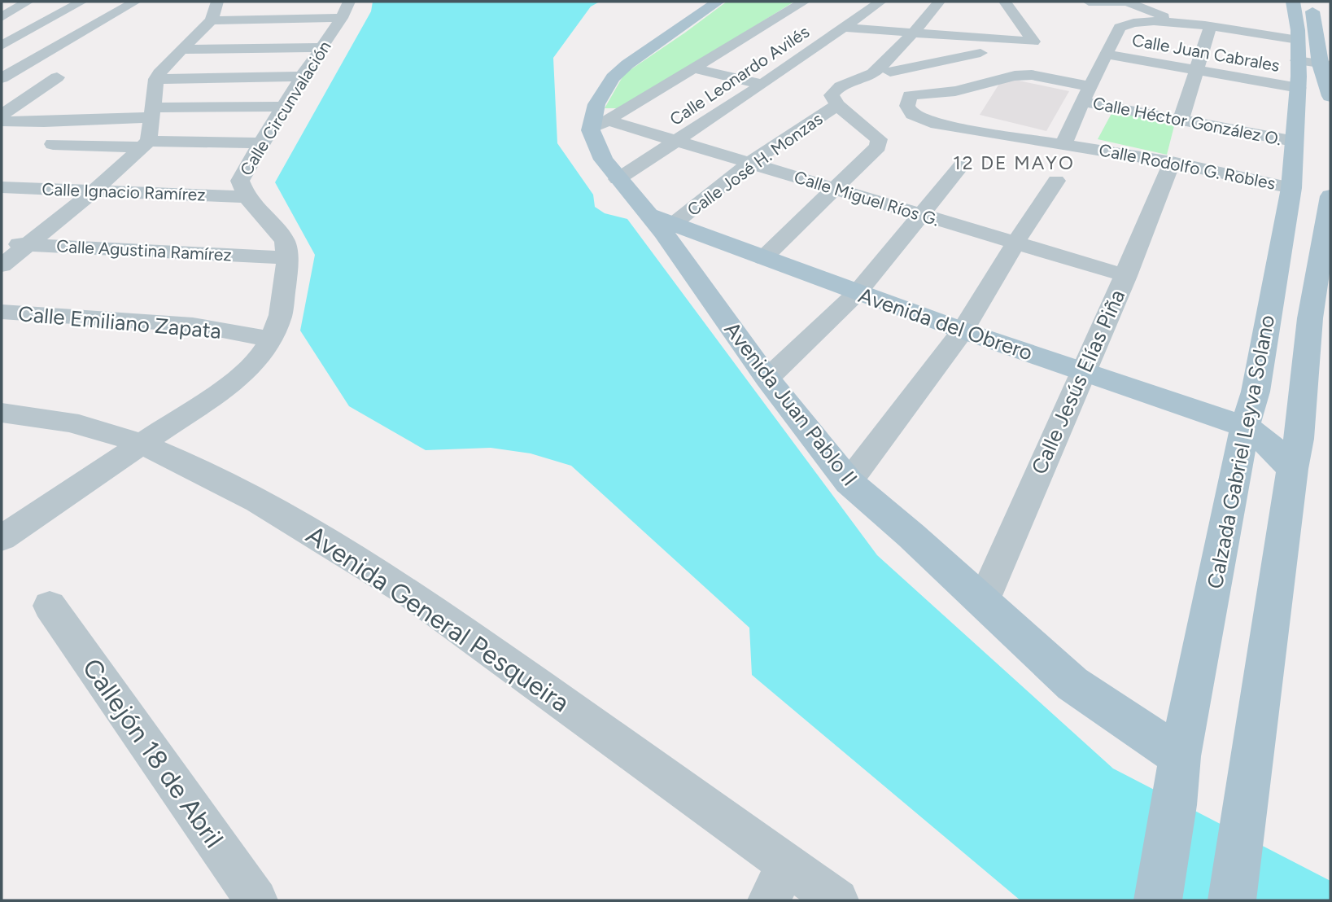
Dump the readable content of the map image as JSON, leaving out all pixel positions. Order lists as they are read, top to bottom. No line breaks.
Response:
{"streets":{"main road":["Avenida del Obrero","Avenida Juan Pablo II","Calzada Gabriel Leyva Solano"],"street":["Calle Juan Cabrales","Calle Leonardo Avilés","Calle Circunvalación","Calle Héctor González O.","Calle José H. Monzas","Calle Rodolfo G. Robles","Calle Ignacio Ramírez","Calle Miguel Ríos G.","Calle Agustina Ramírez","Calle Emiliano Zapata","Calle Jesús Elías Piña","Avenida General Pesqueira","Callejón 18 de Abril"]},"crossings":[["Calle Juan Cabrales","Calzada Gabriel Leyva Solano"],["Calle Leonardo Avilés","Calle Miguel Ríos G."],["Calle Leonardo Avilés","Avenida Juan Pablo II"],["Calle Circunvalación","Calle Ignacio Ramírez"],["Calle Circunvalación","Calle Agustina Ramírez"],["Calle Circunvalación","Calle Emiliano Zapata"],["Calle Circunvalación","Avenida General Pesqueira"],["Calle Héctor González O.","Calle Rodolfo G. Robles"],["Calle Héctor González O.","Calzada Gabriel Leyva Solano"],["Calle José H. Monzas","Calle Rodolfo G. Robles"],["Calle José H. Monzas","Calle Miguel Ríos G."],["Calle José H. Monzas","Avenida del Obrero"],["Calle José H. Monzas","Avenida Juan Pablo II"],["Calle Rodolfo G. Robles","Calle Jesús Elías Piña"],["Calle Rodolfo G. Robles","Calzada Gabriel Leyva Solano"],["Calle Miguel Ríos G.","Calle Jesús Elías Piña"],["Calle Miguel Ríos G.","Avenida Juan Pablo II"],["Avenida del Obrero","Calle Jesús Elías Piña"],["Avenida del Obrero","Avenida Juan Pablo II"],["Avenida del Obrero","Calzada Gabriel Leyva Solano"],["Calle Jesús Elías Piña","Avenida Juan Pablo II"],["Avenida Juan Pablo II","Calzada Gabriel Leyva Solano"]],"districts":["12 DE MAYO"]}
